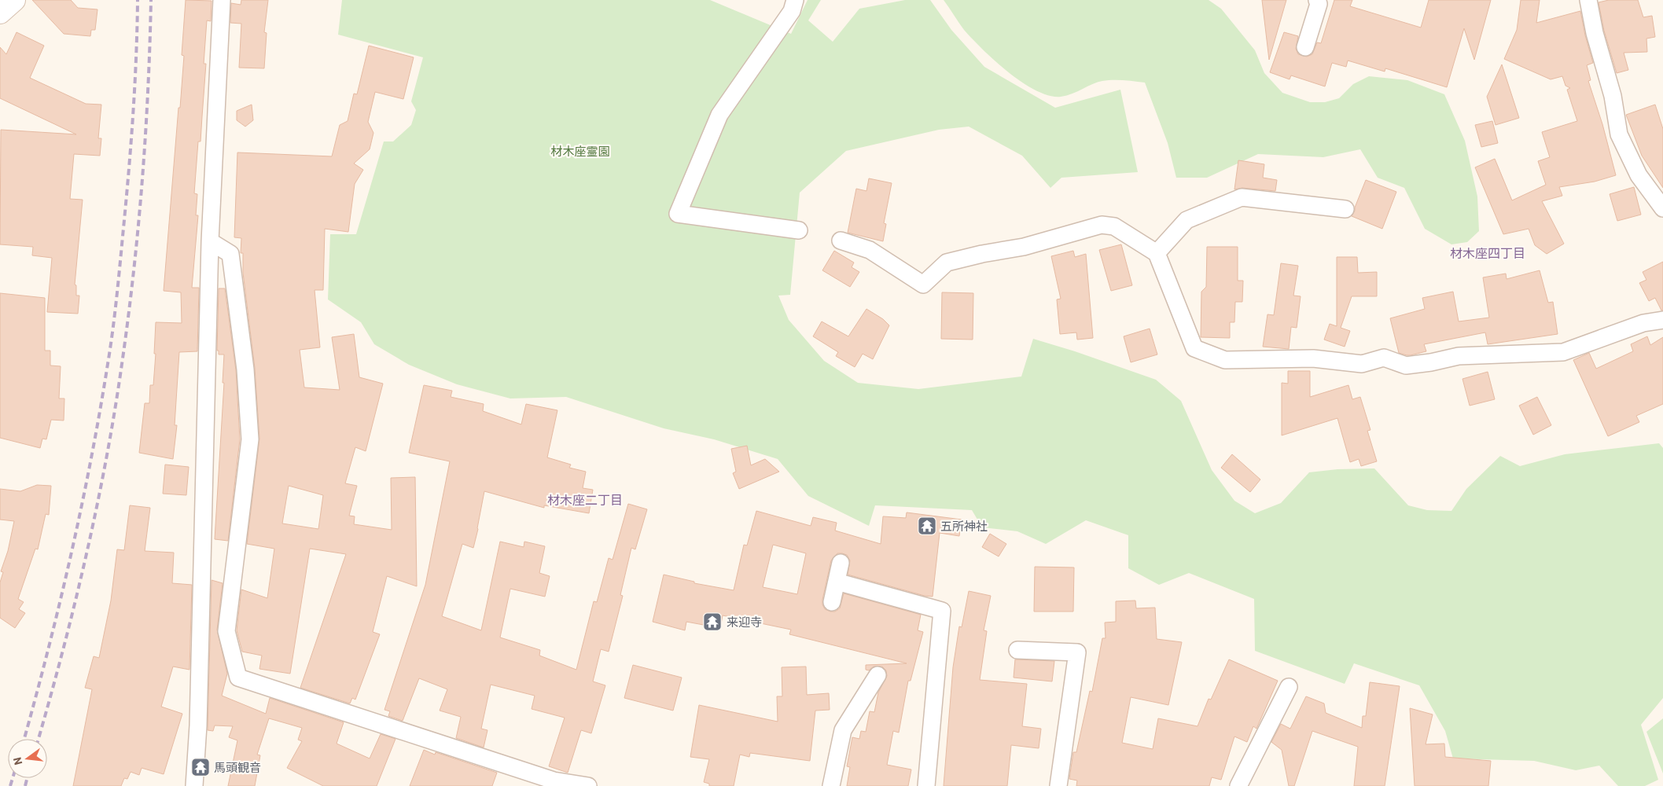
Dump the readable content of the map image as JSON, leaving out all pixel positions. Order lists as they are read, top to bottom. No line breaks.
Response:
{"districts":["材木座四丁目","材木座二丁目"],"parks":["材木座霊園"],"places":{"temple":["五所神社","来迎寺","馬頭観音"]},"north":"left"}
